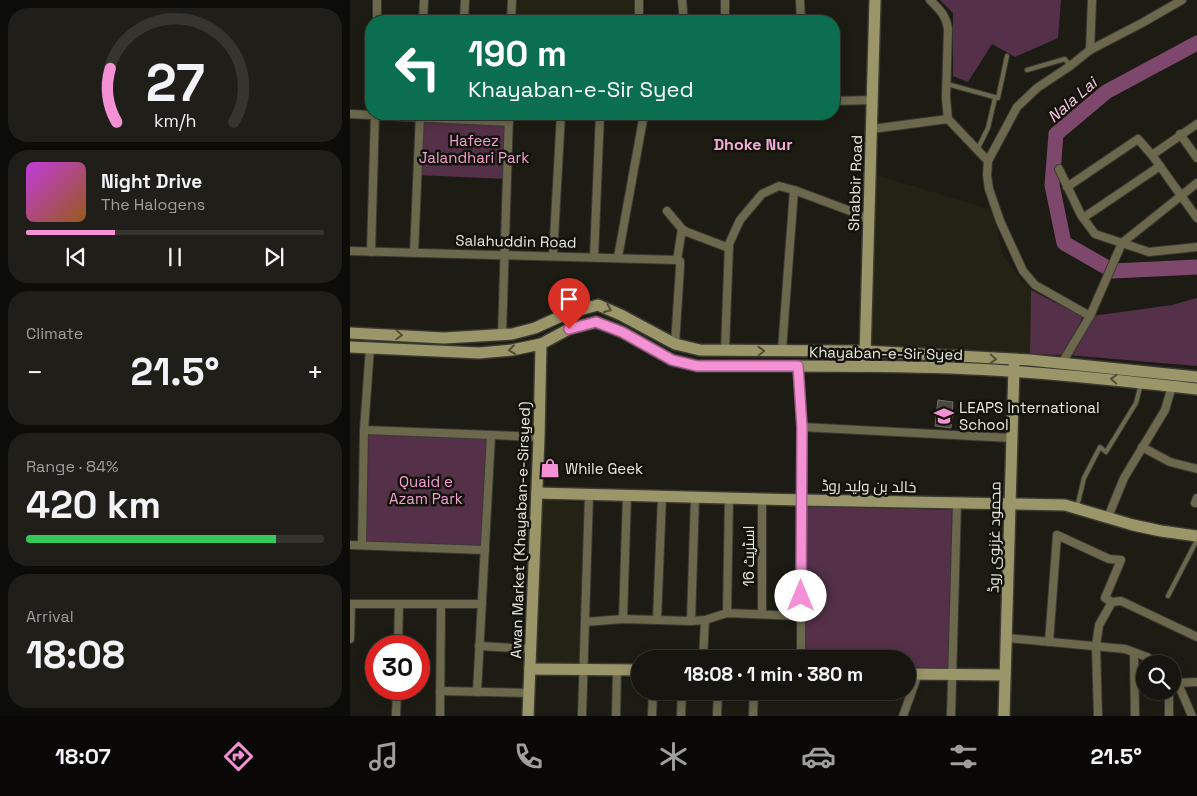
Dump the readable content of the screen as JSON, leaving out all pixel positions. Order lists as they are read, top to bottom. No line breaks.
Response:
{"streets":{"street":["Shabbir Road","Salahuddin Road","Khayaban-e-Sir Syed","خالد بن ولید روڈ","Awan Market (Khayaban-e-Sirsyed)","محمود غزنوی روڈ","اسٹریٹ 16"]},"crossings":[["Shabbir Road","Khayaban-e-Sir Syed"],["Khayaban-e-Sir Syed","Awan Market (Khayaban-e-Sirsyed)"],["Khayaban-e-Sir Syed","محمود غزنوی روڈ"],["خالد بن ولید روڈ","Awan Market (Khayaban-e-Sirsyed)"],["خالد بن ولید روڈ","محمود غزنوی روڈ"],["خالد بن ولید روڈ","اسٹریٹ 16"]],"districts":["Dhoke Nur"],"water":["Nala Lai"],"parks":["Hafeez Jalandhari Park","Quaid e Azam Park"],"places":{"school or university":["LEAPS International School"],"shop":["While Geek"]},"page":{"turn":["190 m","Khayaban-e-Sir Syed"],"song":["Night Drive","The Halogens"],"tile":["Climate",["Range · 84%","420 km"],["Arrival","18:08"]],"heat":["−","21.5°","+"],"limit":"30","trip":"18:08 · 1 min · 380 m","tabs":["18:07","21.5°"],"gauge":["27","km/h"]}}
